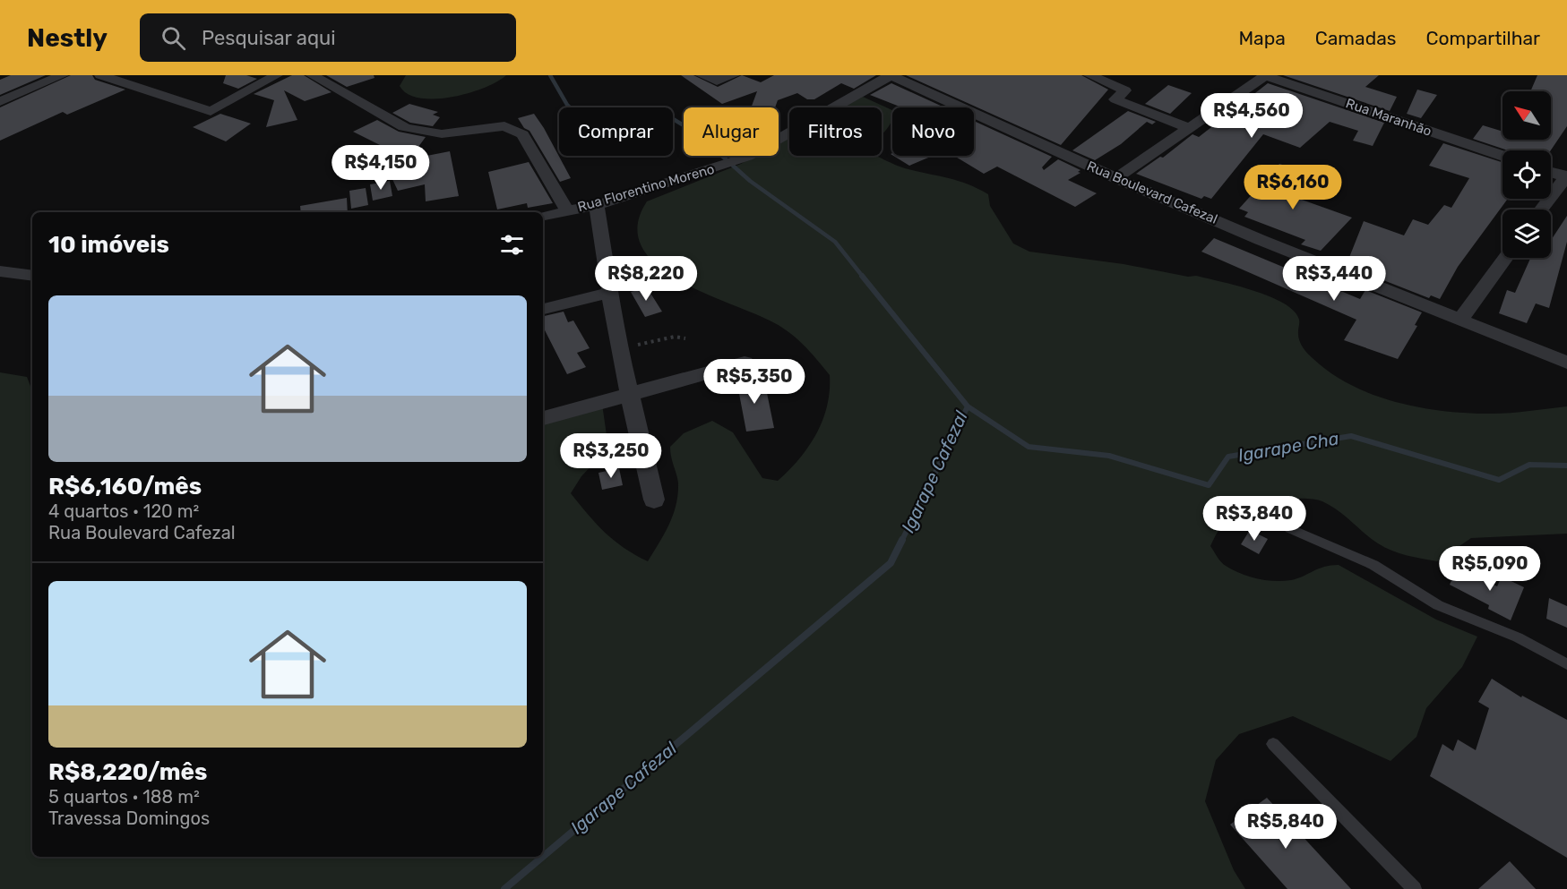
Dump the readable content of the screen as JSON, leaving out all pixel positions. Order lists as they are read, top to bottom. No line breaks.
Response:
{"streets":{"street":["Rua Maranhão","Rua Florentino Moreno","Rua Boulevard Cafezal"]},"crossings":[["Rua Florentino Moreno","Rua Boulevard Cafezal"]],"water":["Igarape Cha","Igarape Cafezal"],"north":"top left","page":{"header":"Nestly","search":"Pesquisar aqui","nav":["Mapa","Camadas","Compartilhar"],"price":["R$4,560","R$4,150","R$6,160","R$8,220","R$3,440","R$5,350","R$3,250","R$3,840","R$5,090","R$5,840"],"chip":["Comprar","Alugar","Filtros","Novo"],"heading":"10 imóveis","list":[{"name":"R$6,160/mês","note":"4 quartos · 120 m² · Rua Boulevard Cafezal"},{"name":"R$8,220/mês","note":"5 quartos · 188 m² · Travessa Domingos"}]}}
